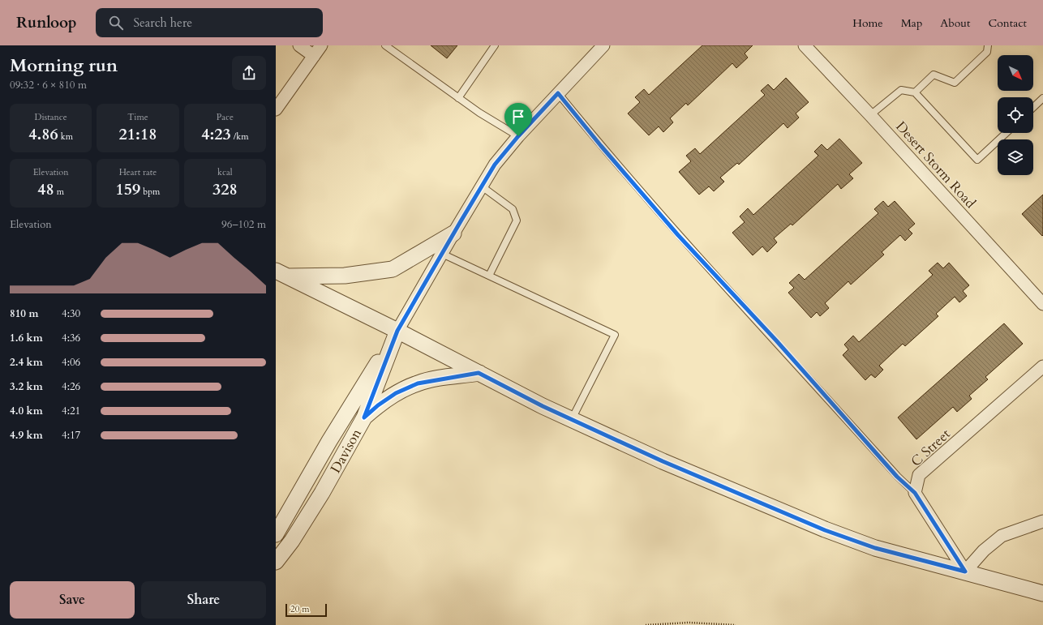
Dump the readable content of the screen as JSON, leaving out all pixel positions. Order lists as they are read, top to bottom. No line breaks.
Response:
{"streets":{"street":["Desert Storm Road","C Street","Davison"]},"scale_bar":"20 m","north":"bottom right","page":{"header":"Runloop","search":"Search here","nav":["Home","Map","About","Contact"],"heading":["Morning run","09:32 · 6 × 810 m"],"stats":[["Distance","4.86 km"],["Time","21:18"],["Pace","4:23 /km"],["Elevation","48 m"],["Heart rate","159 bpm"],["kcal","328"]],"chart":["Elevation","96–102 m"],"list":[{"name":"810 m","note":"4:30"},{"name":"1.6 km","note":"4:36"},{"name":"2.4 km","note":"4:06"},{"name":"3.2 km","note":"4:26"},{"name":"4.0 km","note":"4:21"},{"name":"4.9 km","note":"4:17"}],"buttons":["Save","Share"],"scale":"20 m"}}
